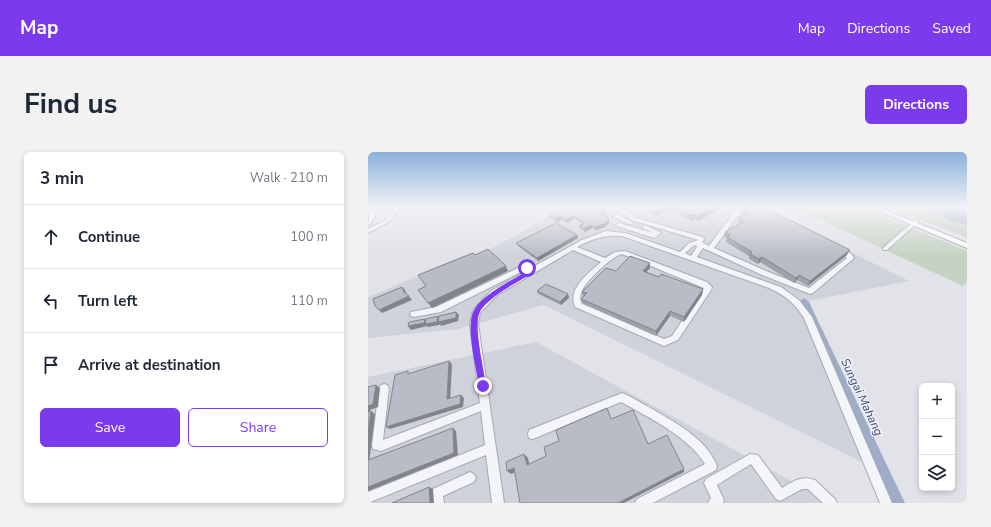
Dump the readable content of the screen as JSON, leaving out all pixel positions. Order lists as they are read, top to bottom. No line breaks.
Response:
{"water":["Sungai Mahang"],"page":{"header":"Map","nav":["Map","Directions","Saved"],"title":"Find us","buttons":["Directions",["Save","Share"]],"heading":["3 min","Walk · 210 m"],"list":[["Continue","100 m"],["Turn left","110 m"],"Arrive at destination"],"map_buttons":["+","−"]}}
